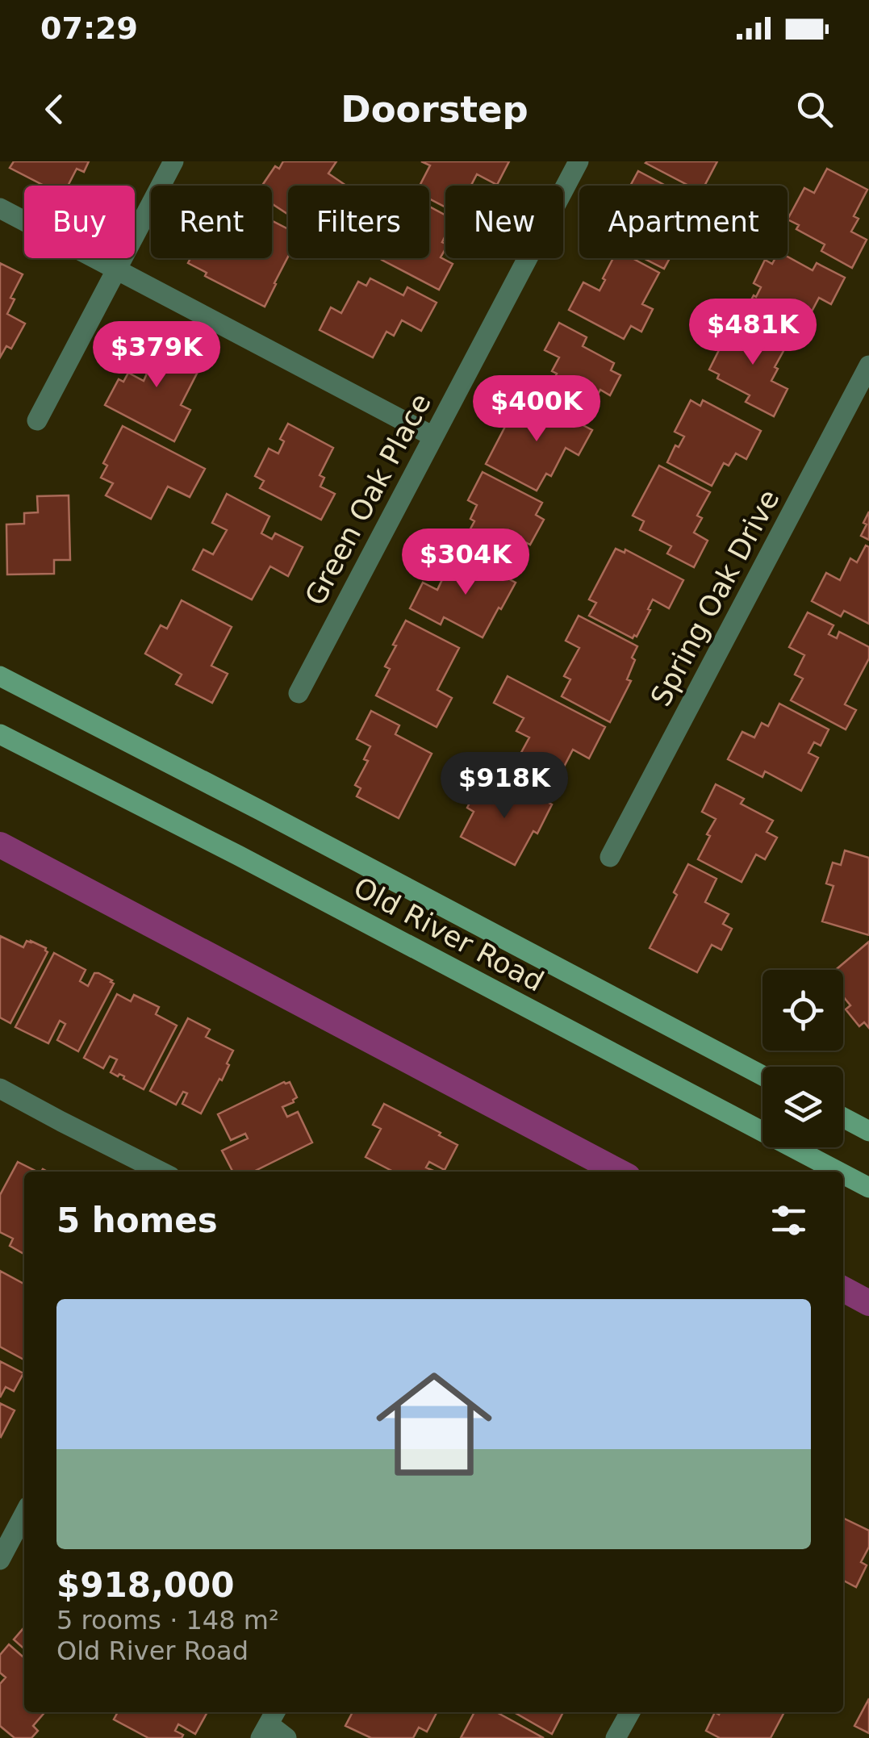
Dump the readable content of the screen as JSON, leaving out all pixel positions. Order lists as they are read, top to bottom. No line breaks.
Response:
{"streets":{"main road":["Old River Road"],"street":["Green Oak Place","Spring Oak Drive"]},"page":{"status":"07:29","header":"Doorstep","chip":["Buy","Rent","Filters","New","Apartment"],"price":["$481K","$379K","$400K","$304K","$918K"],"heading":"5 homes","list":[{"name":"$918,000","note":"5 rooms · 148 m² · Old River Road"}]}}
